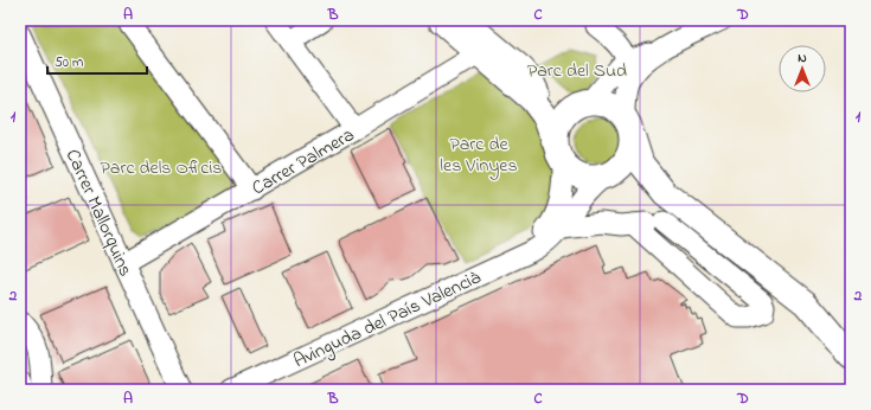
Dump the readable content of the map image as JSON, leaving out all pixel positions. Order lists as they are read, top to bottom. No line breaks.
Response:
{"streets":{"street":["Carrer Palmera","Carrer Mallorquins","Avinguda del País Valencià"]},"crossings":[["Carrer Palmera","Carrer Mallorquins"]],"parks":["Parc del Sud","Parc de les Vinyes","Parc dels Oficis"],"scale_bar":"50 m","north":"top","grid":{"columns":["A","B","C","D"],"rows":["1","2"]}}
